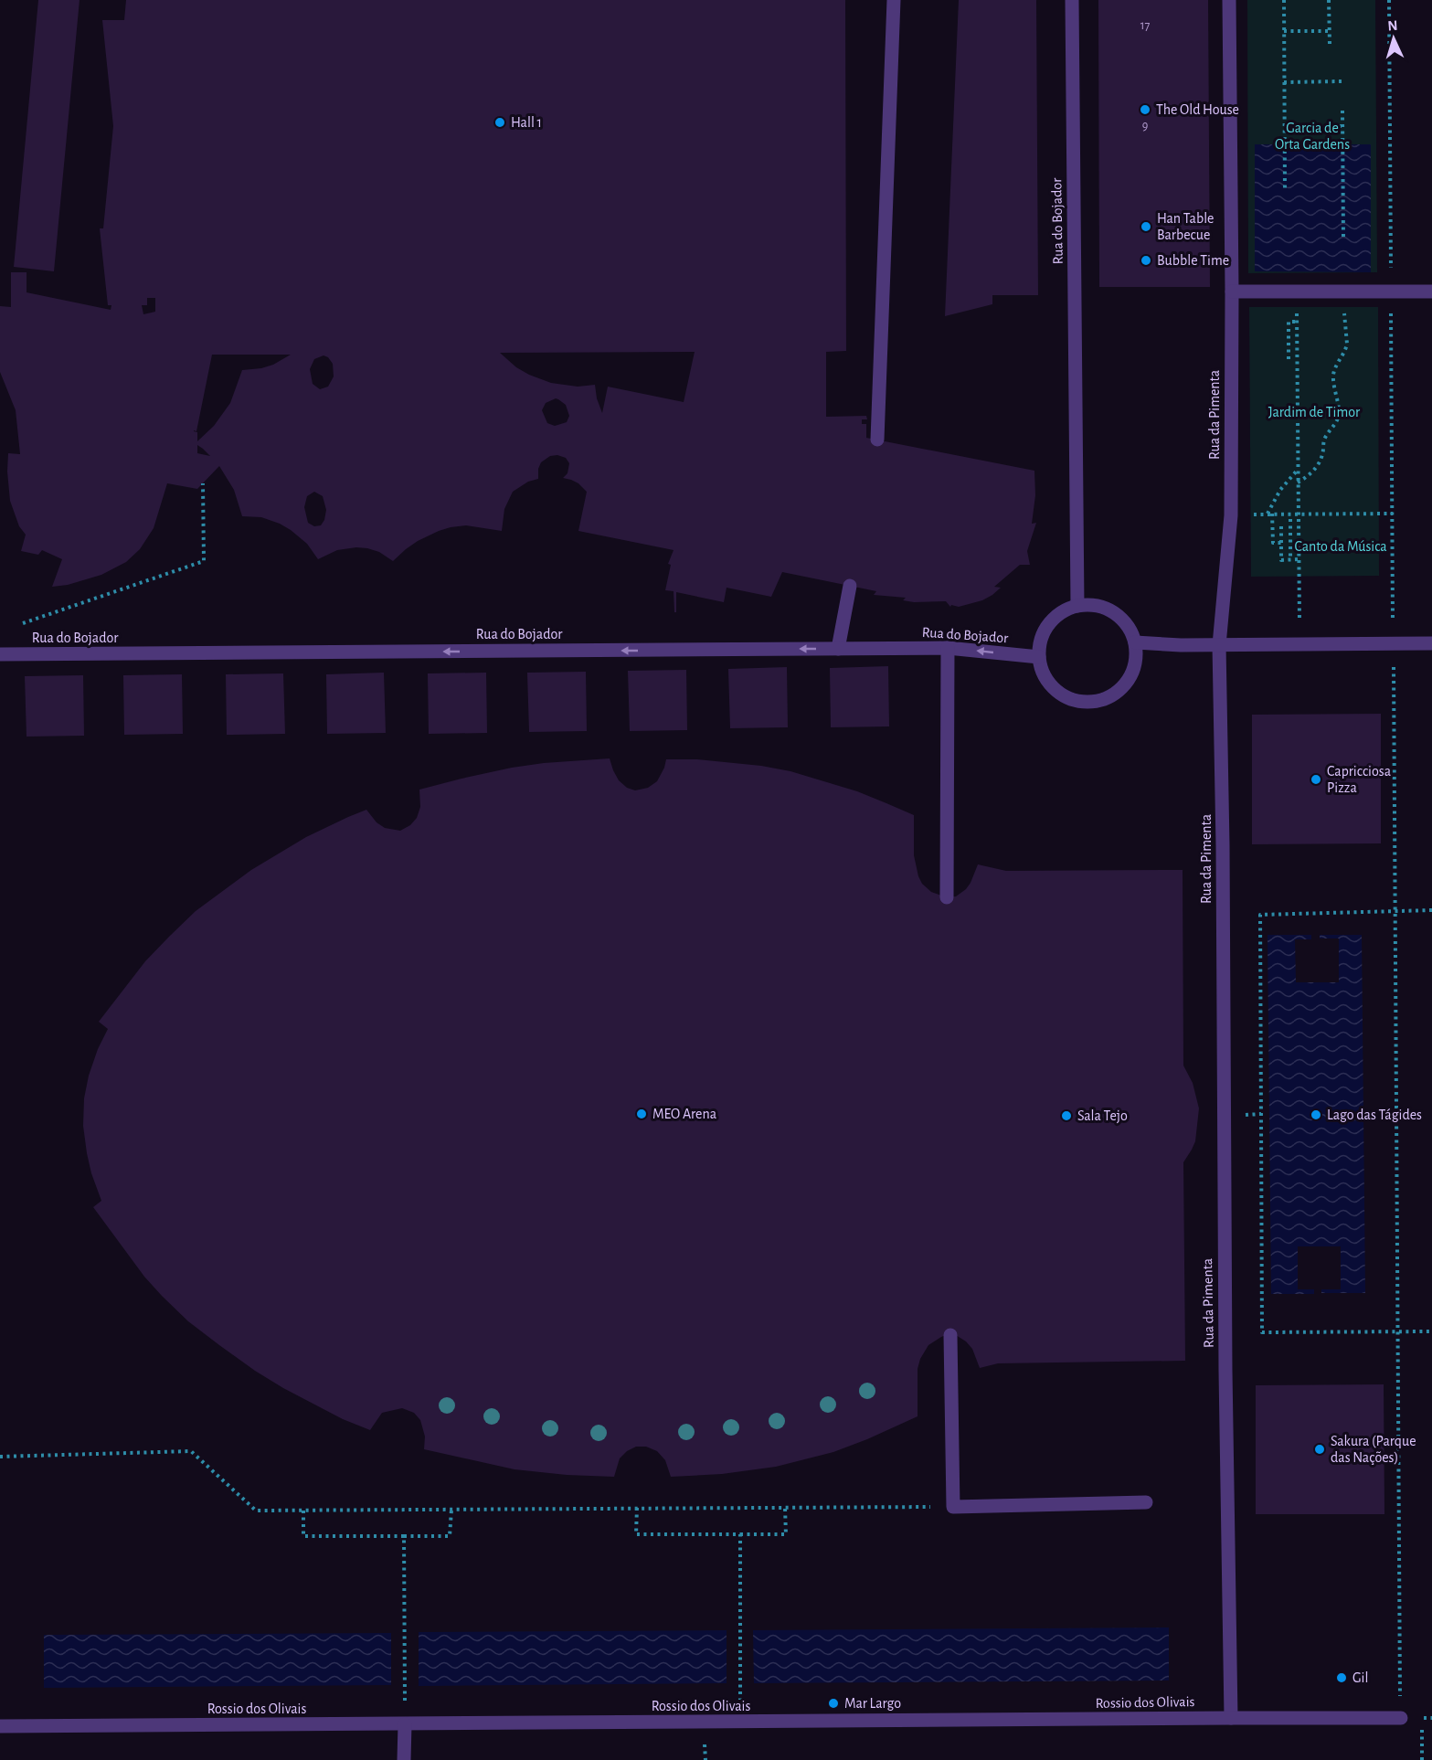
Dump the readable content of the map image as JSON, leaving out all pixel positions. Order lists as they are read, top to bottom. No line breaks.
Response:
{"streets":{"street":["Rua do Bojador","Rua da Pimenta","Rossio dos Olivais"]},"crossings":[["Rua da Pimenta","Rossio dos Olivais"]],"one_way":["Rua do Bojador"],"parks":["Garcia de Orta Gardens","Jardim de Timor","Canto da Música"],"places":["The Old House","Hall 1","Han Table Barbecue","Bubble Time","Capricciosa Pizza","MEO Arena","Lago das Tágides","Sala Tejo","Sakura (Parque das Nações)","Gil","Mar Largo"],"house_numbers":["17","9"],"north":"top"}
